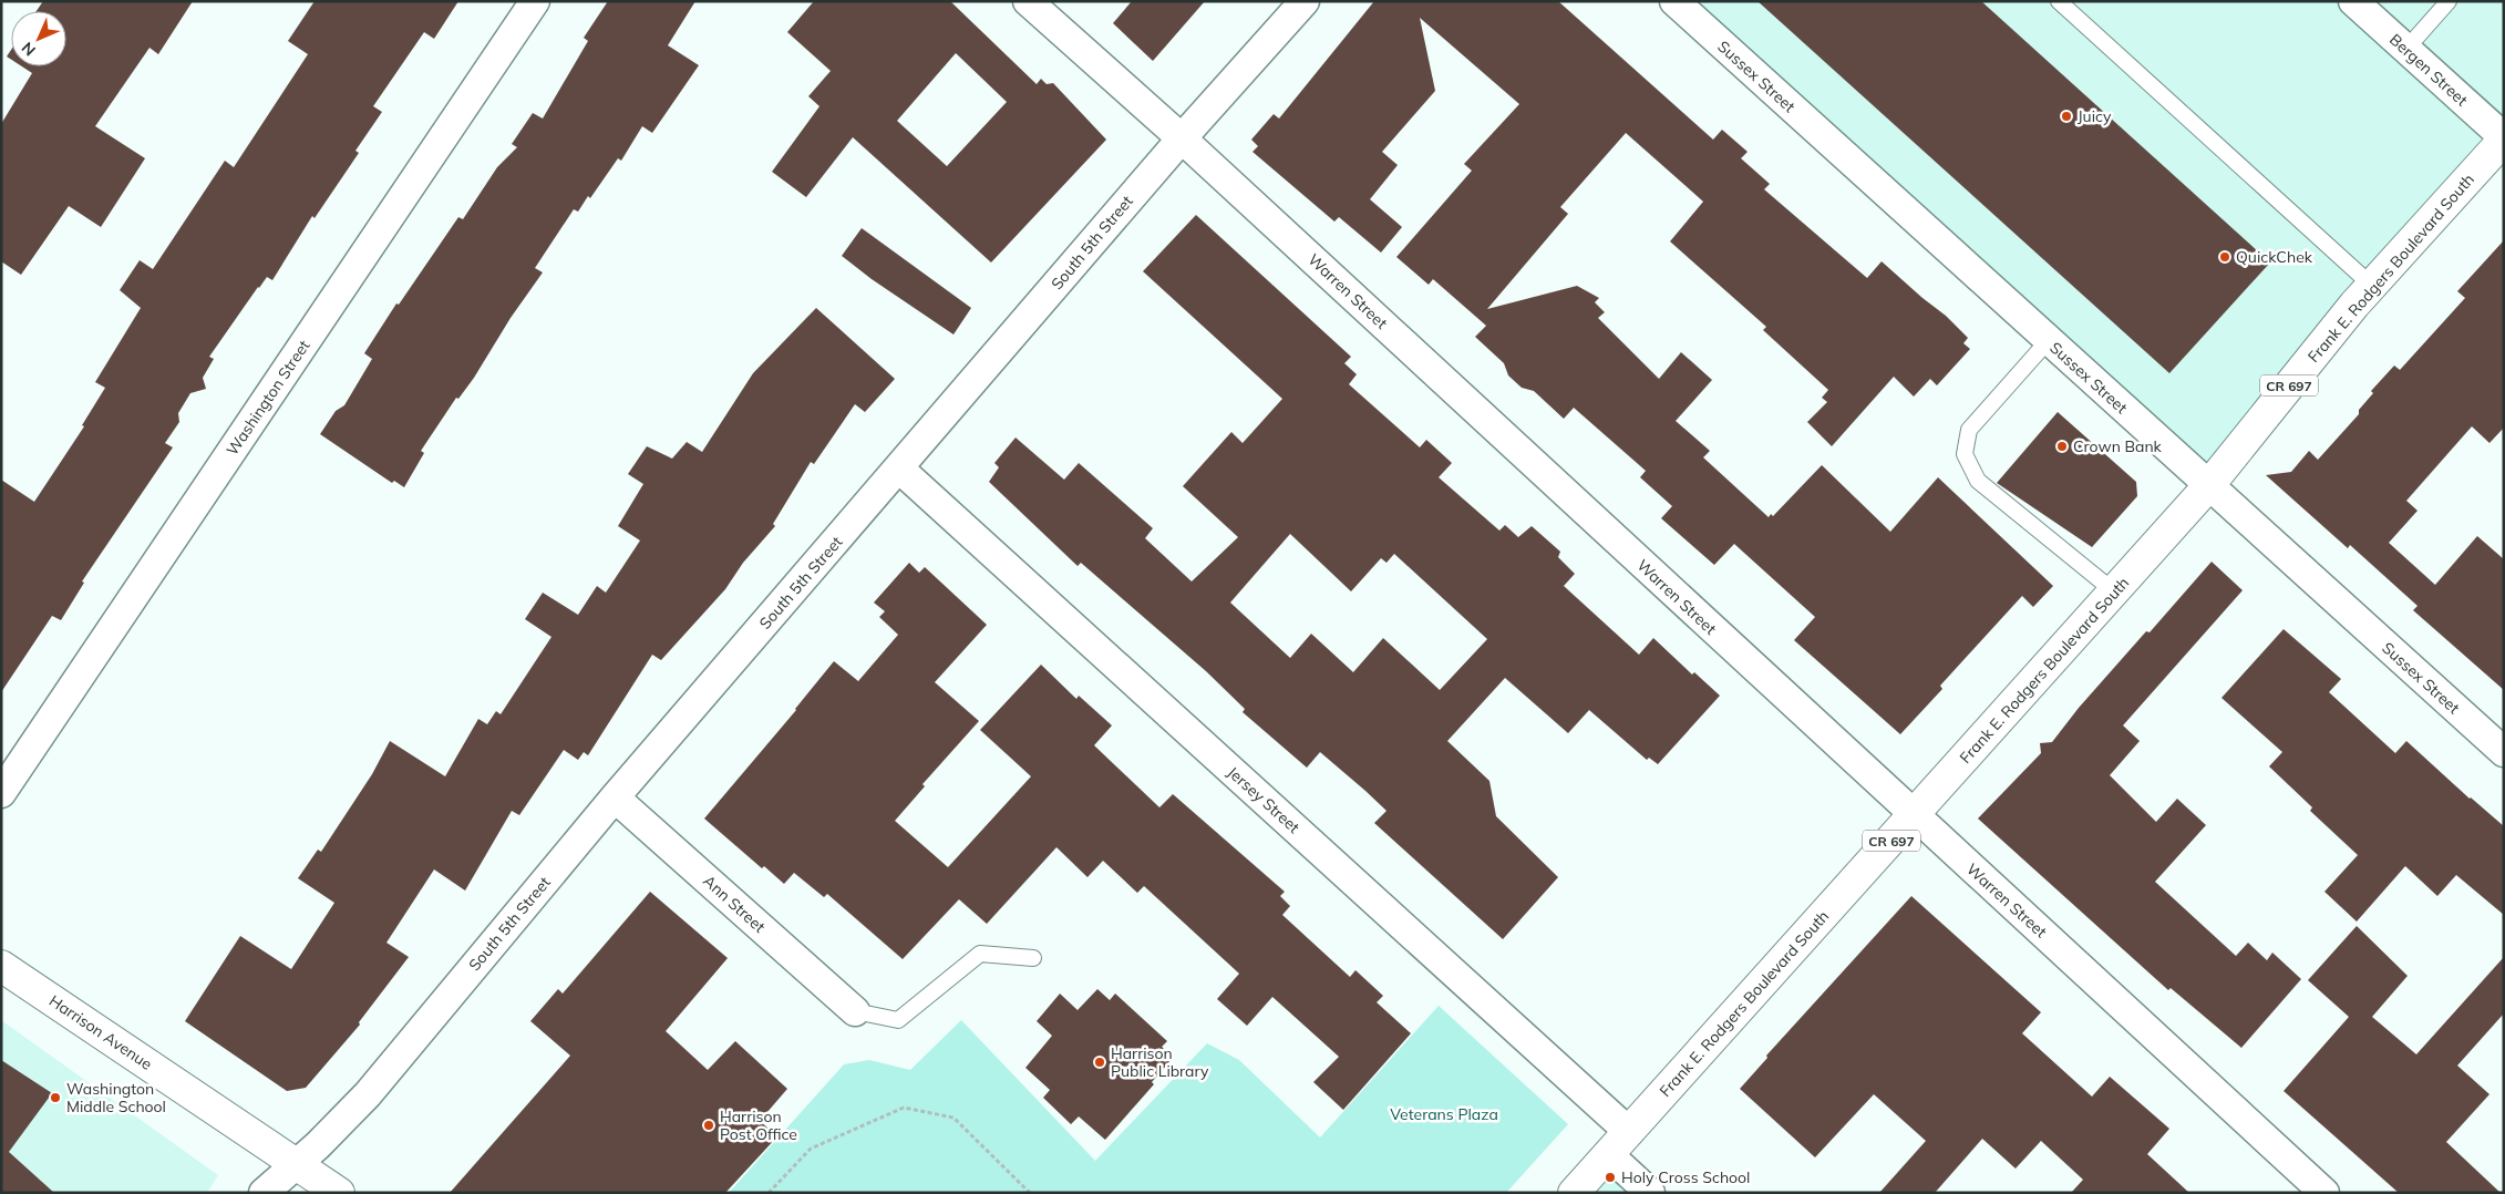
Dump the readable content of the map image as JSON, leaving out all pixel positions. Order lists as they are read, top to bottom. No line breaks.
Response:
{"streets":{"main road":["Frank E. Rodgers Boulevard South","CR 697","Harrison Avenue"],"street":["Bergen Street","Sussex Street","South 5th Street","Warren Street","Washington Street","Jersey Street","Ann Street"]},"crossings":[["Bergen Street","Frank E. Rodgers Boulevard South"],["Sussex Street","Frank E. Rodgers Boulevard South"],["South 5th Street","Warren Street"],["South 5th Street","Jersey Street"],["South 5th Street","Ann Street"],["South 5th Street","Harrison Avenue"],["Frank E. Rodgers Boulevard South","Warren Street"],["Frank E. Rodgers Boulevard South","Jersey Street"]],"parks":["Veterans Plaza"],"places":["Juicy","QuickChek","Crown Bank","Harrison Public Library","Washington Middle School","Harrison Post Office","Holy Cross School"],"north":"bottom left"}
